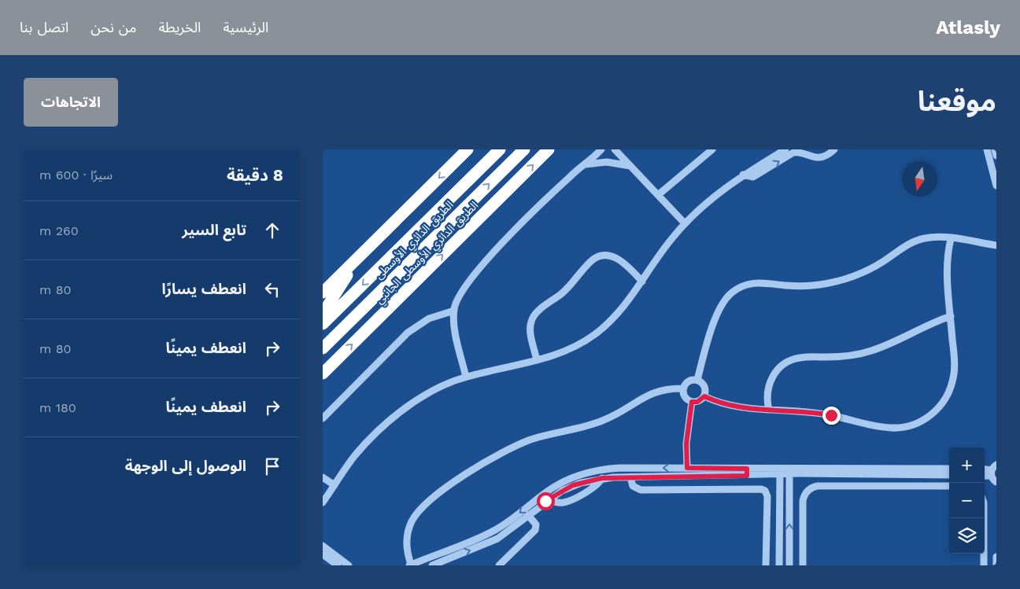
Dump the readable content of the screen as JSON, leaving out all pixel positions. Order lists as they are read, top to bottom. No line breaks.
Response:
{"streets":{"highway":["الطريق الدائري الأوسطى","الطريق الدائري الأوسطى الجانبي"]},"north":"bottom","page":{"header":"Atlasly","nav":["الرئيسية","الخريطة","من نحن","اتصل بنا"],"title":"موقعنا","buttons":"الاتجاهات","heading":["8 دقيقة","سيرًا · 600 m"],"list":[["تابع السير","260 m"],["انعطف يسارًا","80 m"],["انعطف يمينًا","80 m"],["انعطف يمينًا","180 m"],"الوصول إلى الوجهة"],"map_buttons":["+","−"]}}
